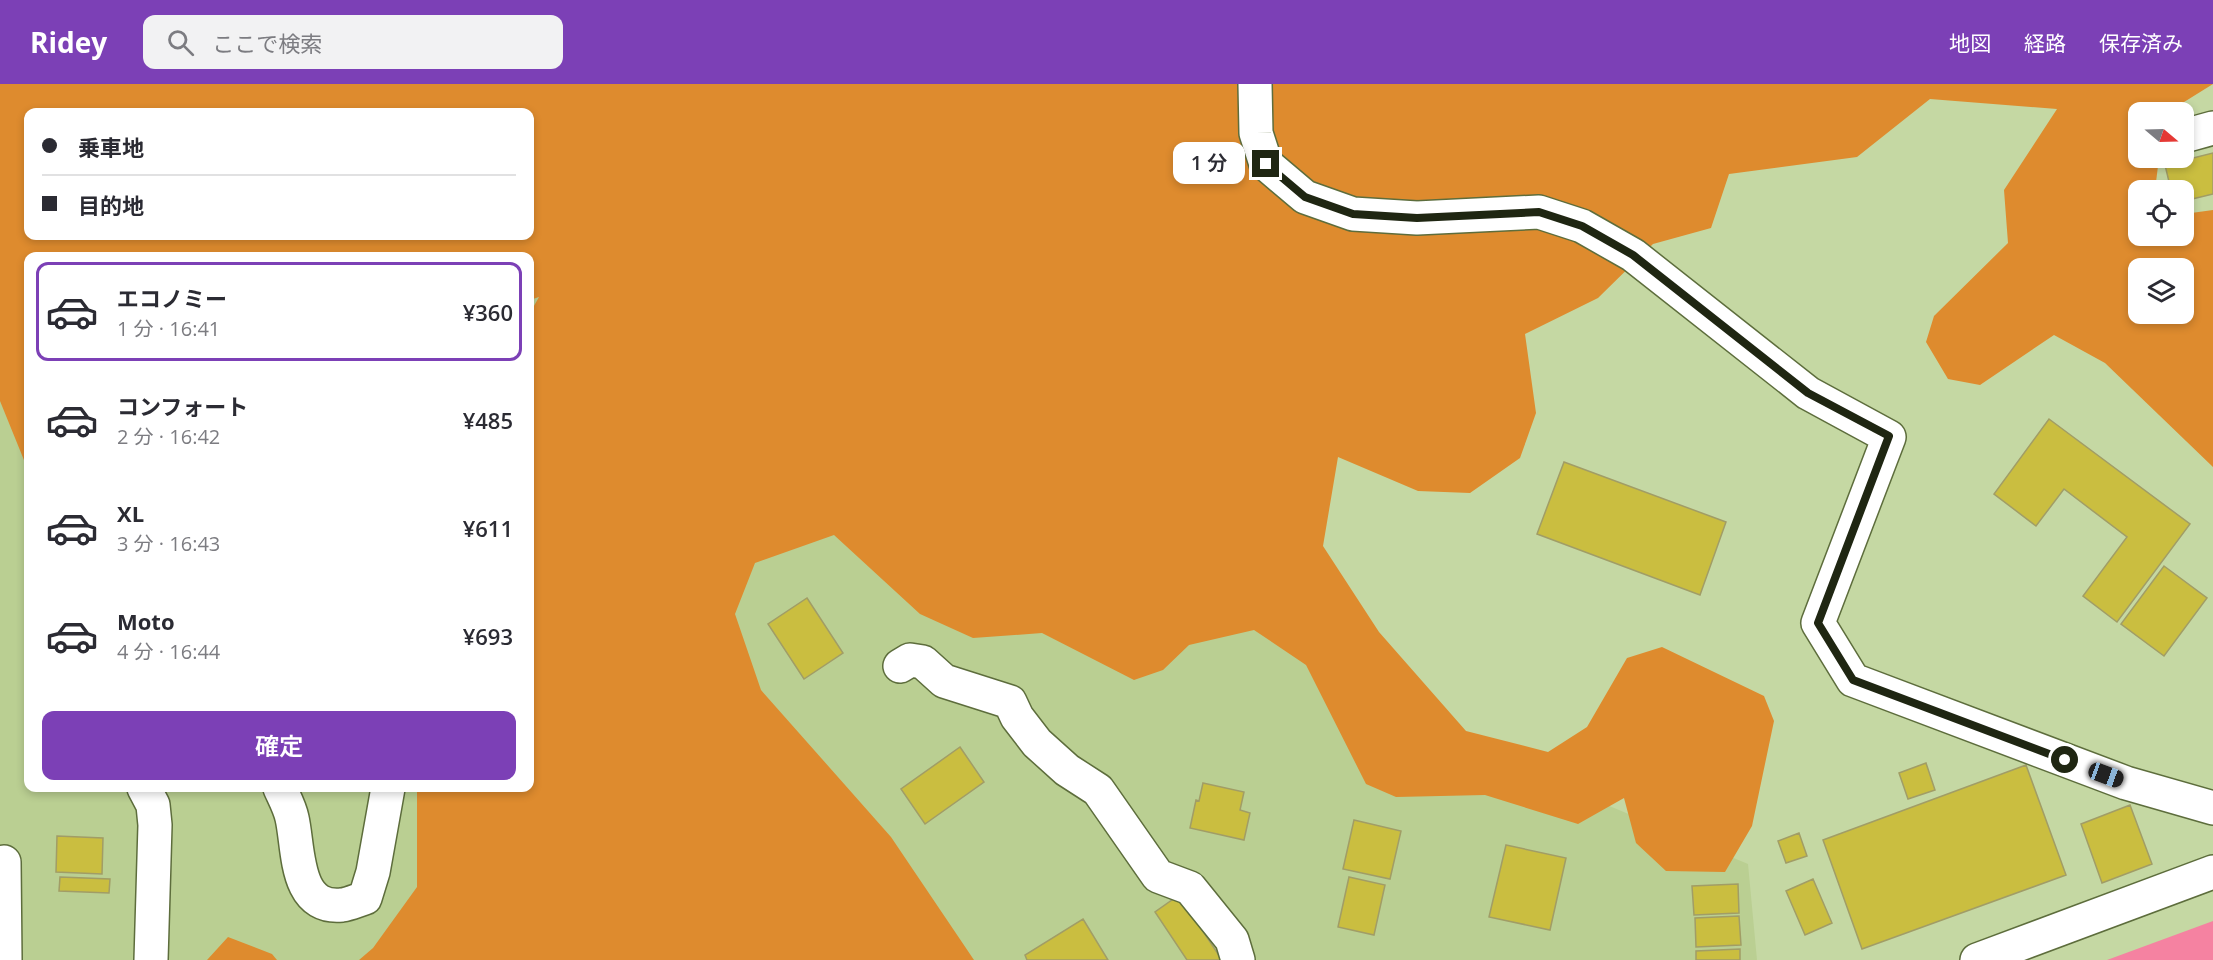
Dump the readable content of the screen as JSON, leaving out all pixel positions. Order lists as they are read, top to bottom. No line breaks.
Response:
{"north":"right","page":{"header":"Ridey","search":"ここで検索","nav":["地図","経路","保存済み"],"banner":["乗車地","目的地"],"bubble":"1 分","list":[{"name":"エコノミー","note":"1 分 · 16:41","value":"¥360"},{"name":"コンフォート","note":"2 分 · 16:42","value":"¥485"},{"name":"XL","note":"3 分 · 16:43","value":"¥611"},{"name":"Moto","note":"4 分 · 16:44","value":"¥693"}],"buttons":"確定"}}
